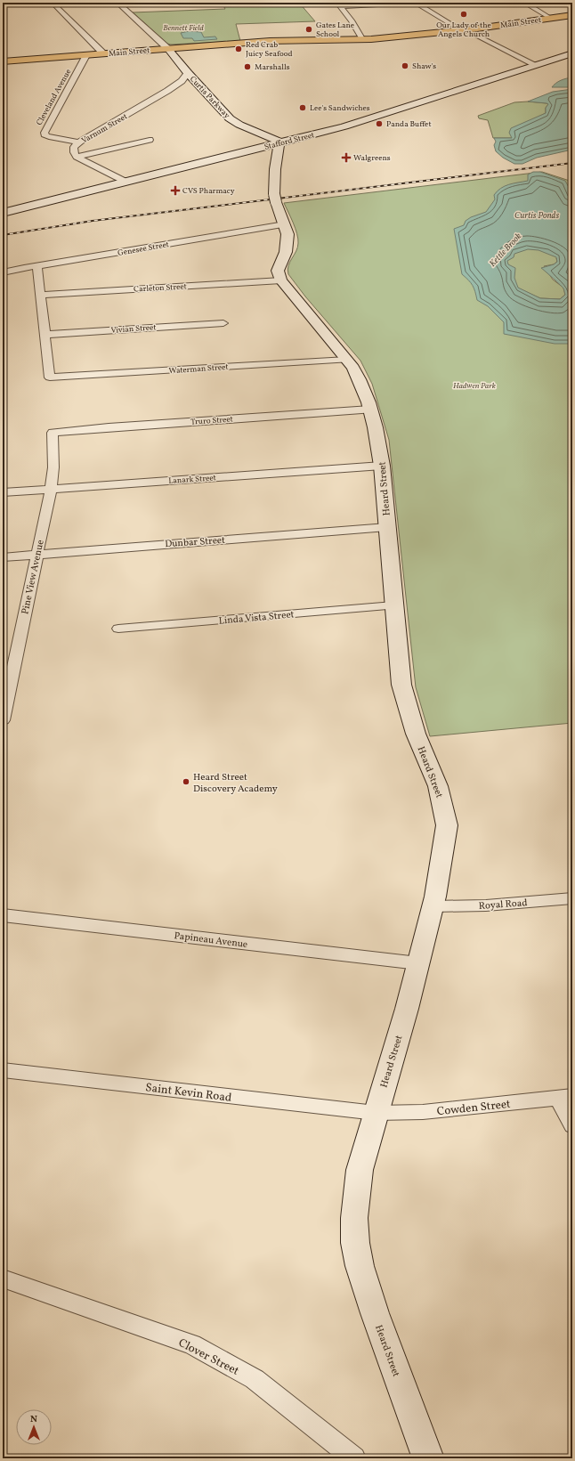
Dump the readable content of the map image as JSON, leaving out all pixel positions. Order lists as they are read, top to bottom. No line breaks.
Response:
{"streets":{"highway":["Main Street"],"street":["Cleveland Avenue","Curtis Parkway","Varnum Street","Stafford Street","Genesee Street","Carleton Street","Vivian Street","Waterman Street","Truro Street","Lanark Street","Heard Street","Dunbar Street","Pine View Avenue","Linda Vista Street","Royal Road","Papineau Avenue","Saint Kevin Road","Cowden Street","Clover Street"]},"crossings":[["Main Street","Cleveland Avenue"],["Main Street","Curtis Parkway"],["Cleveland Avenue","Varnum Street"],["Curtis Parkway","Varnum Street"],["Curtis Parkway","Stafford Street"],["Varnum Street","Stafford Street"],["Carleton Street","Heard Street"],["Vivian Street","Waterman Street"],["Waterman Street","Heard Street"],["Truro Street","Heard Street"],["Truro Street","Pine View Avenue"],["Lanark Street","Heard Street"],["Lanark Street","Pine View Avenue"],["Heard Street","Dunbar Street"],["Heard Street","Linda Vista Street"],["Heard Street","Royal Road"],["Heard Street","Papineau Avenue"],["Heard Street","Saint Kevin Road"],["Heard Street","Cowden Street"],["Dunbar Street","Pine View Avenue"],["Saint Kevin Road","Cowden Street"]],"water":["Curtis Ponds","Kettle Brook"],"parks":["Bennett Field","Hadwen Park"],"places":{"other":["Our Lady of the Angels Church","Gates Lane School","Red Crab Juicy Seafood","Shaw's","Marshalls","Lee's Sandwiches","Panda Buffet","Heard Street Discovery Academy"],"health":["Walgreens","CVS Pharmacy"]},"north":"top"}
